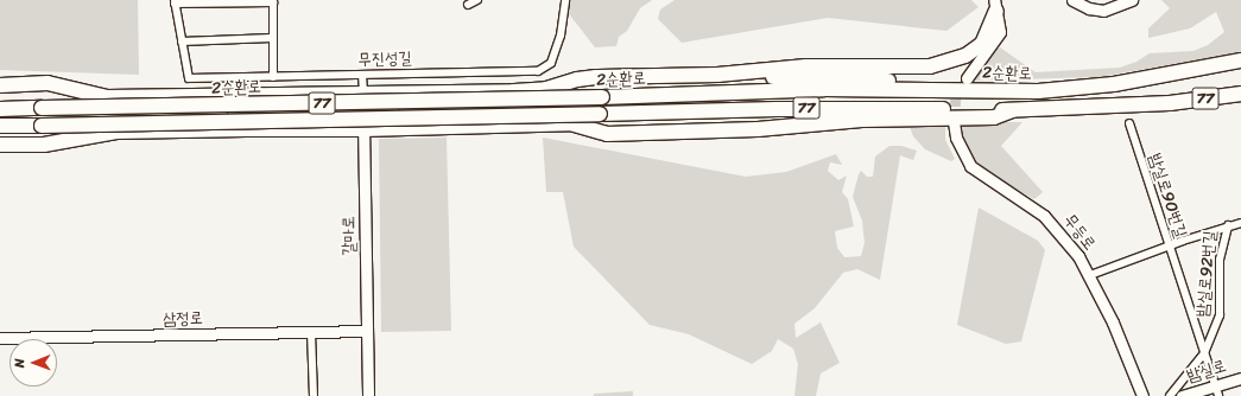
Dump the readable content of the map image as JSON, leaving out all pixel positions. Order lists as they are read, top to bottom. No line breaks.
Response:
{"streets":{"highway":["2순환로","77"],"street":["무진성길","밤실로90번길","무등로","갈마로","밤실로92번길","삼정로","밤실로"]},"crossings":[["무진성길","갈마로"],["밤실로90번길","밤실로92번길"],["밤실로90번길","밤실로"],["무등로","밤실로92번길"],["갈마로","삼정로"]],"north":"left"}
